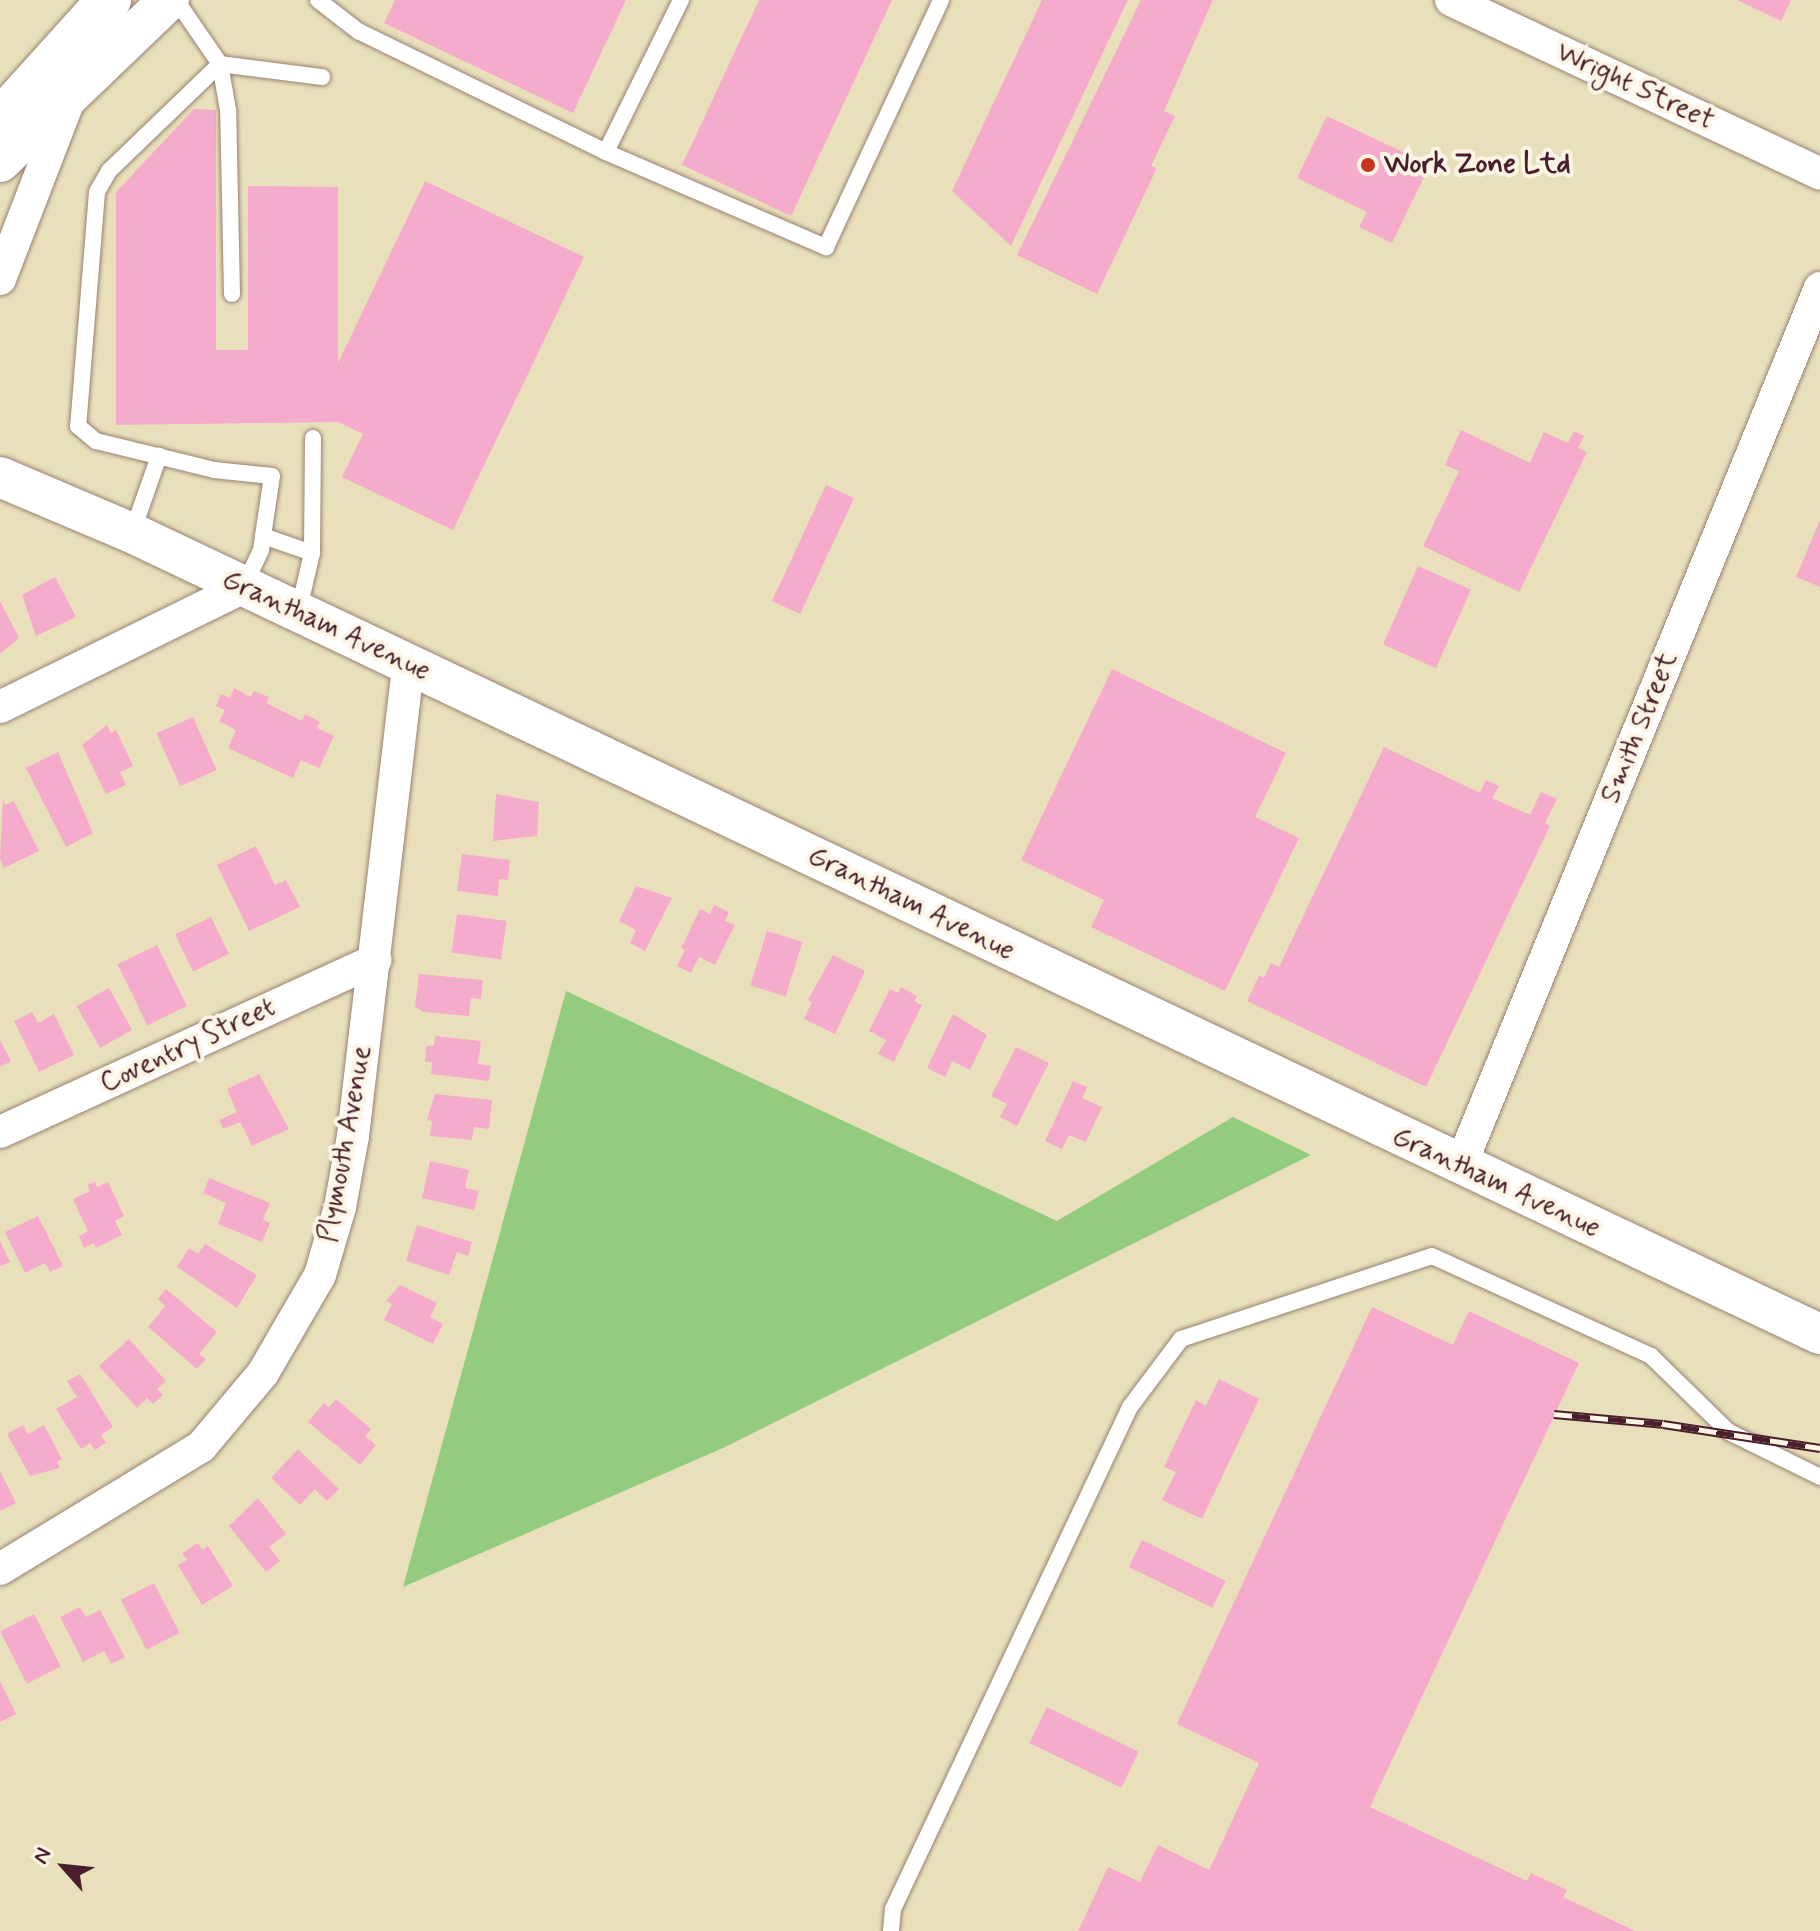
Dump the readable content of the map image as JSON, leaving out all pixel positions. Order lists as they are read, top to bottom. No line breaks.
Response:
{"streets":{"street":["Wright Street","Grantham Avenue","Smith Street","Coventry Street","Plymouth Avenue"]},"crossings":[["Grantham Avenue","Smith Street"],["Grantham Avenue","Plymouth Avenue"],["Coventry Street","Plymouth Avenue"]],"places":["Work Zone Ltd"],"north":"top left"}
